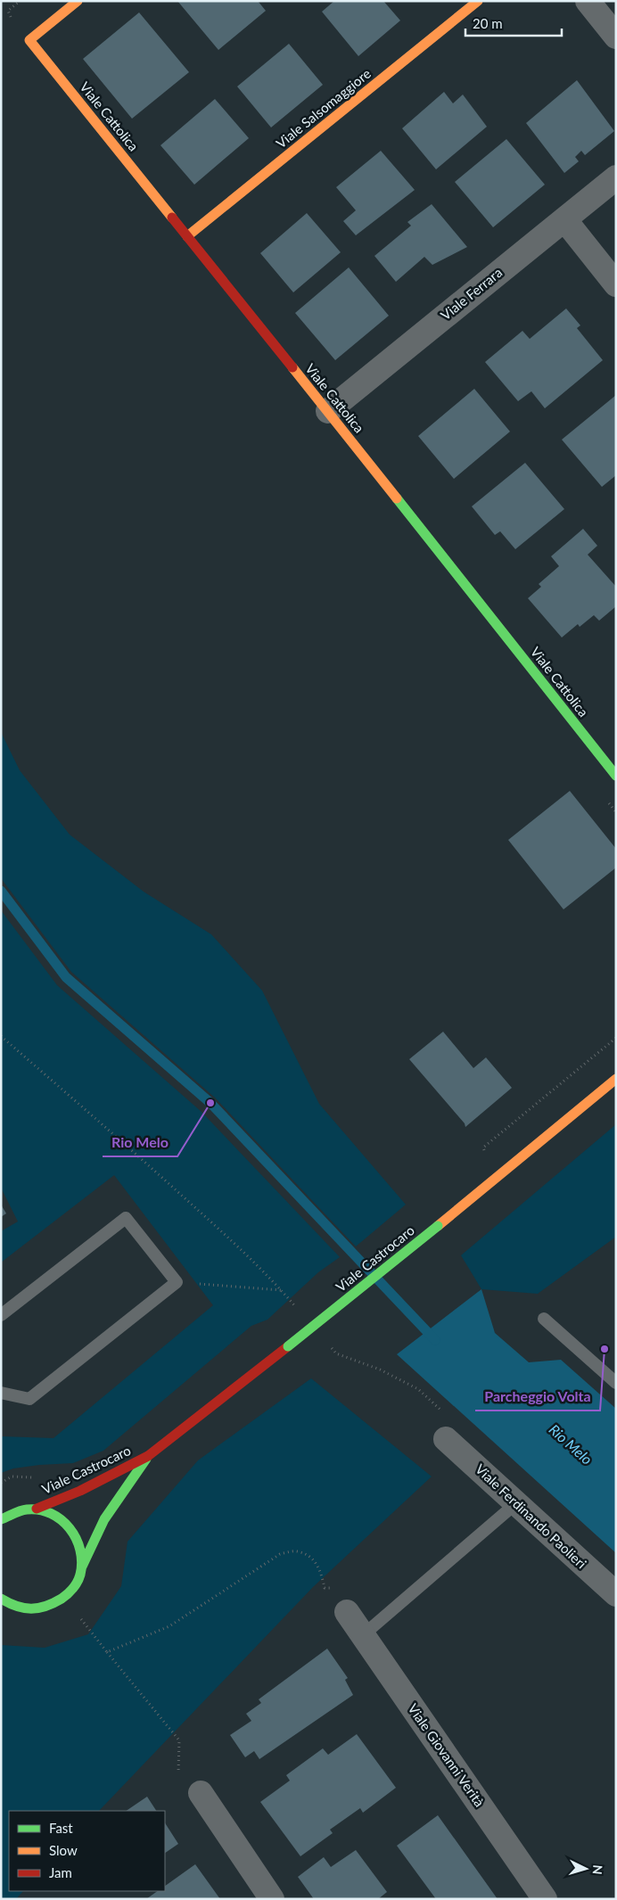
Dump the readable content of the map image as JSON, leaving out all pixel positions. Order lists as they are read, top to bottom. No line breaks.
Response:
{"streets":{"street":["Viale Salsomaggiore","Viale Cattolica","Viale Ferrara","Viale Castrocaro","Viale Ferdinando Paolieri","Viale Giovanni Verità"]},"crossings":[["Viale Salsomaggiore","Viale Cattolica"],["Viale Cattolica","Viale Ferrara"]],"water":["Rio Melo"],"places":["Rio Melo","Parcheggio Volta"],"legend":["Fast","Slow","Jam"],"scale_bar":"20 m","north":"right"}
